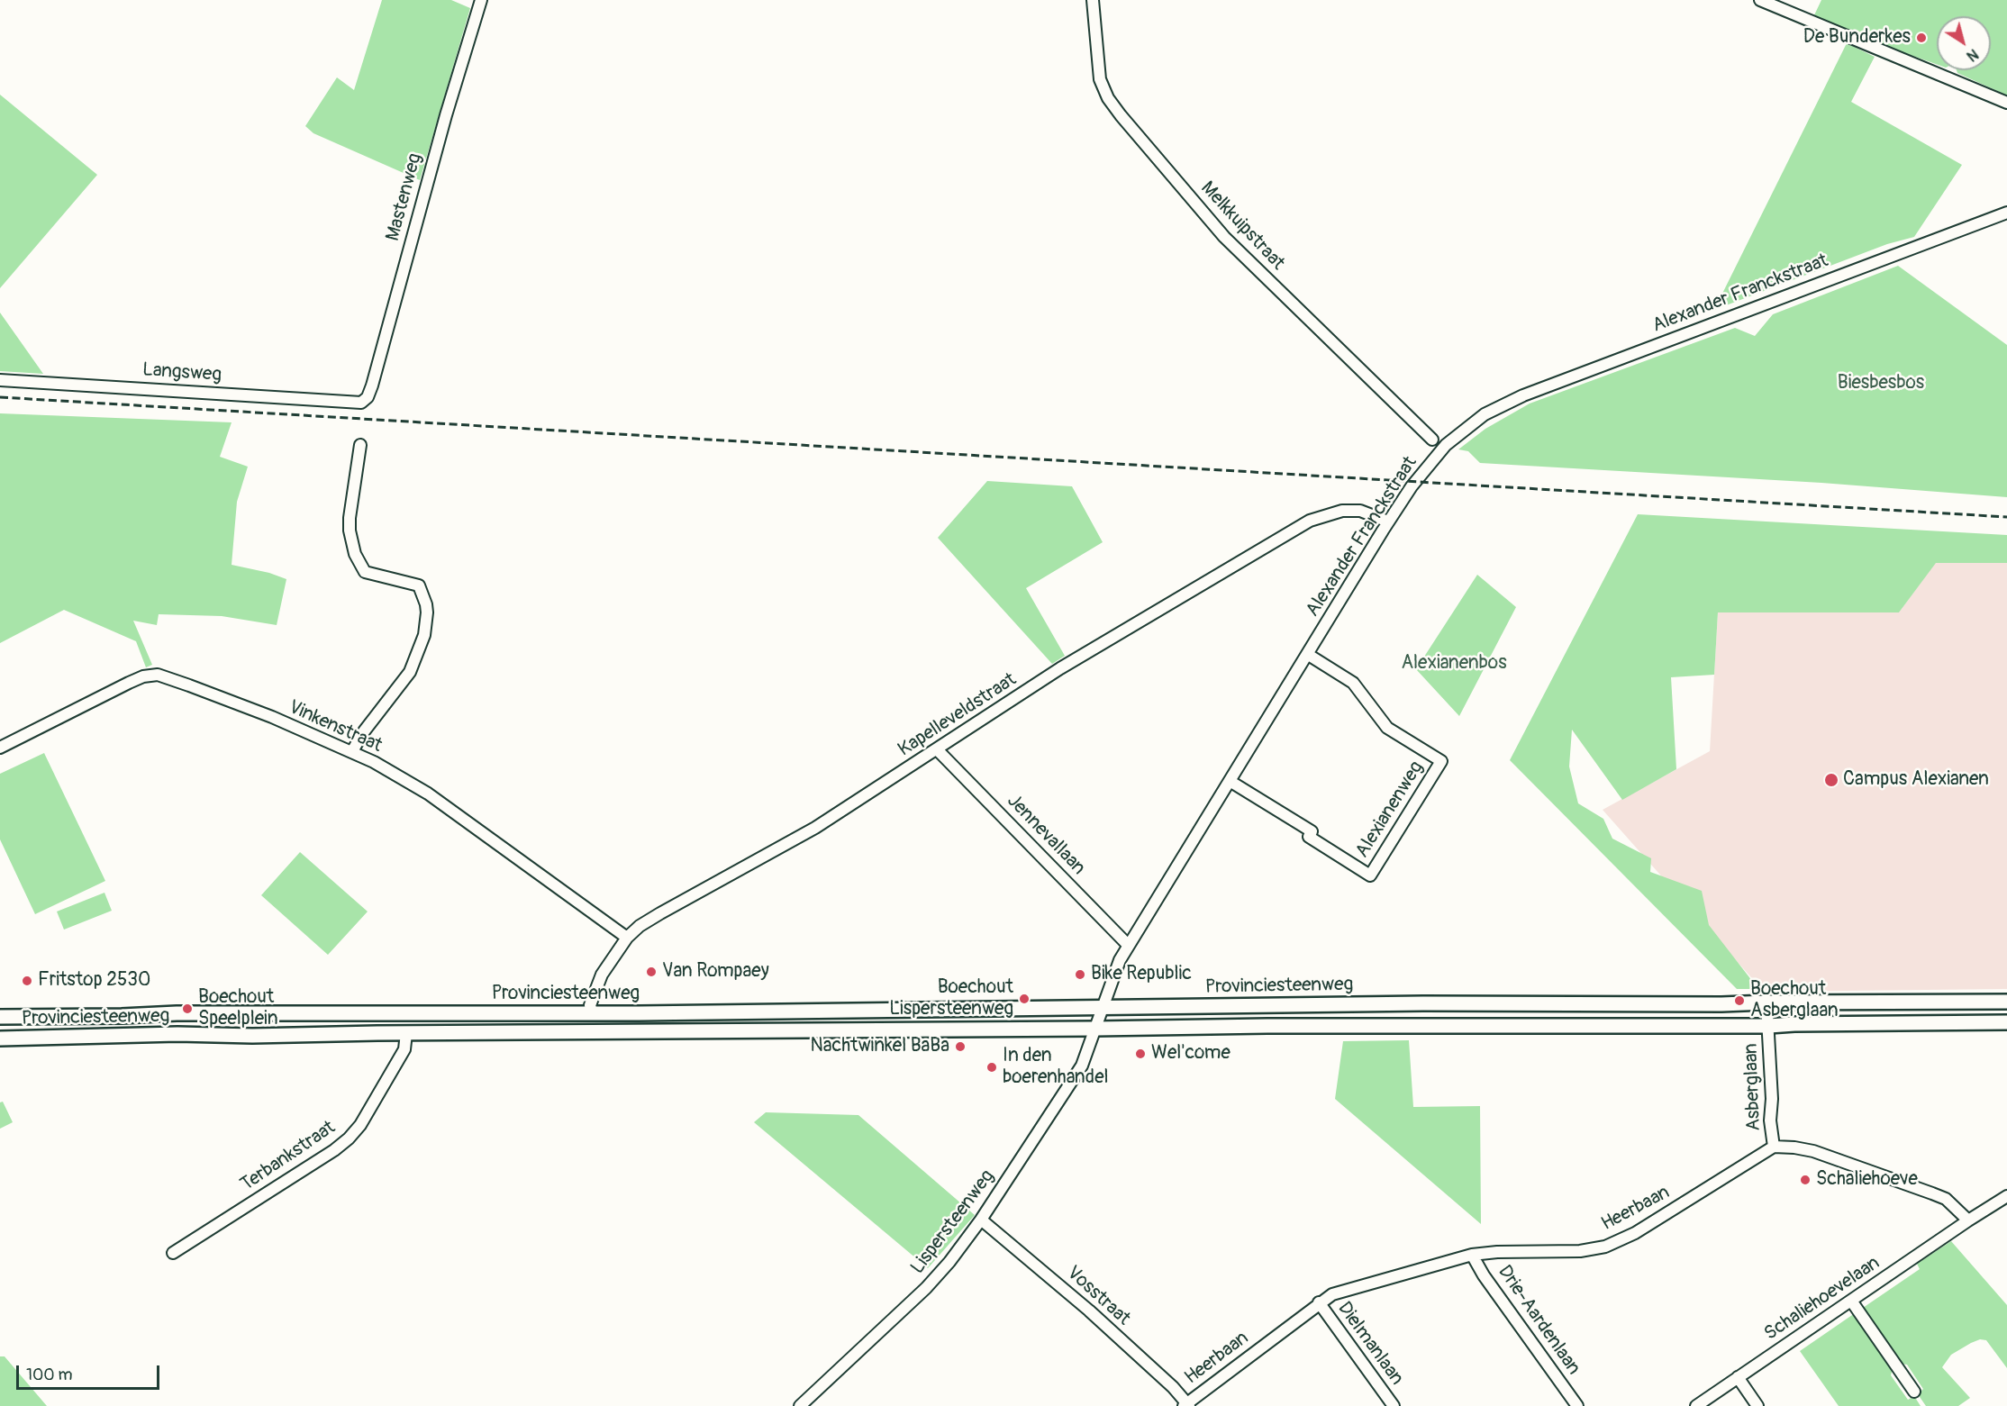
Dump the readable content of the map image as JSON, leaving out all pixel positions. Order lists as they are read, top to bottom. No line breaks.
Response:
{"streets":{"main road":["Provinciesteenweg"],"street":["Mastenweg","Melkkuipstraat","Alexander Franckstraat","Langsweg","Kapelleveldstraat","Vinkenstraat","Alexianenweg","Jennevallaan","Asberglaan","Terbankstraat","Heerbaan","Lispersteenweg","Vosstraat","Schaliehoevelaan","Drie-Aardenlaan","Dielmanlaan"]},"crossings":[["Mastenweg","Langsweg"],["Alexander Franckstraat","Kapelleveldstraat"],["Alexander Franckstraat","Alexianenweg"],["Alexander Franckstraat","Jennevallaan"],["Alexander Franckstraat","Provinciesteenweg"],["Alexander Franckstraat","Lispersteenweg"],["Kapelleveldstraat","Vinkenstraat"],["Kapelleveldstraat","Jennevallaan"],["Kapelleveldstraat","Provinciesteenweg"],["Provinciesteenweg","Asberglaan"],["Provinciesteenweg","Terbankstraat"],["Provinciesteenweg","Lispersteenweg"],["Asberglaan","Heerbaan"],["Heerbaan","Vosstraat"],["Heerbaan","Drie-Aardenlaan"],["Heerbaan","Dielmanlaan"],["Lispersteenweg","Vosstraat"]],"parks":["Biesbesbos","Alexianenbos"],"places":["De Bunderkes","Campus Alexianen","Van Rompaey","Bike Republic","Fritstop 2530","Boechout Lispersteenweg","Boechout Asberglaan","Boechout Speelplein","Nachtwinkel BaBa","Wel'come","In den boerenhandel","Schaliehoeve"],"scale_bar":"100 m","north":"bottom right"}
